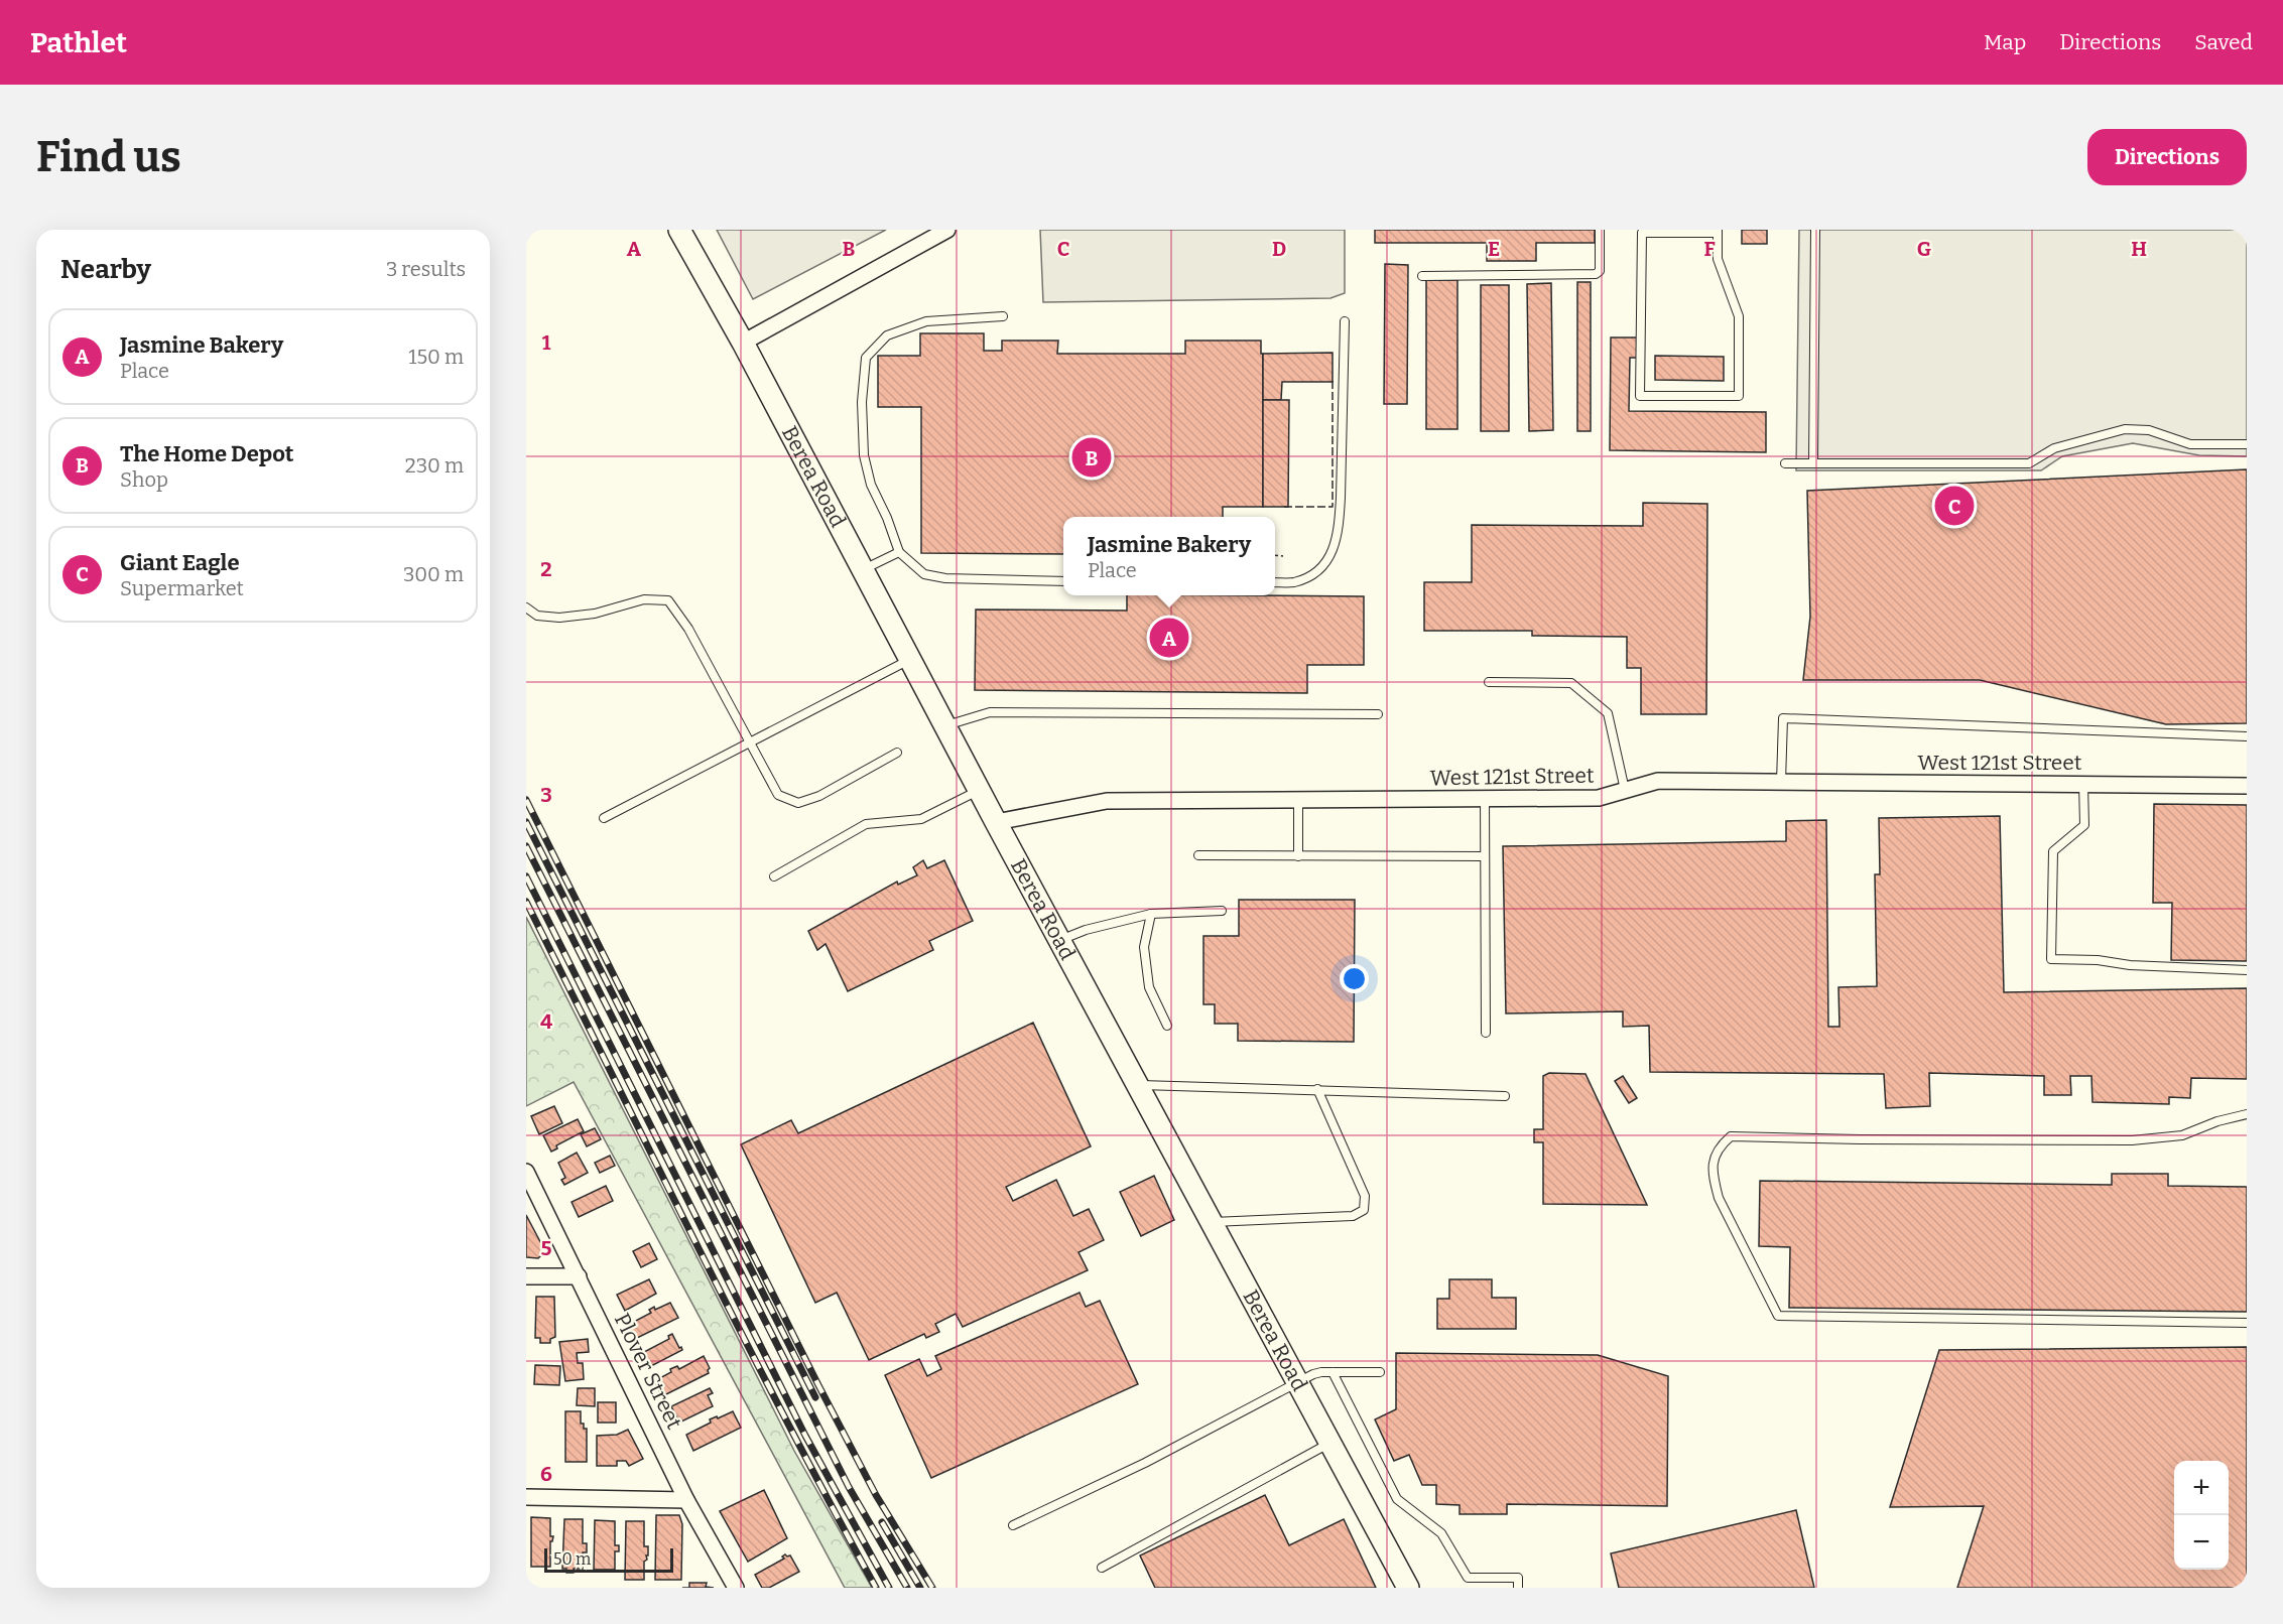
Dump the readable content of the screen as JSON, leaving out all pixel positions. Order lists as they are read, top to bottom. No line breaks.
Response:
{"streets":{"main road":["Berea Road"],"street":["West 121st Street","Plover Street"]},"crossings":[["Berea Road","West 121st Street"]],"scale_bar":"50 m","page":{"header":"Pathlet","nav":["Map","Directions","Saved"],"buttons":"Directions","title":"Find us","heading":["Nearby","3 results"],"list":[{"mark":"A","name":"Jasmine Bakery","note":"Place","value":"150 m"},{"mark":"B","name":"The Home Depot","note":"Shop","value":"230 m"},{"mark":"C","name":"Giant Eagle","note":"Supermarket","value":"300 m"}],"pins":["B","C","A"],"popup":["Jasmine Bakery","Place"],"map_buttons":["+","−"],"scale":"50 m"},"grid":{"columns":["A","B","C","D","E","F","G","H"],"rows":["1","2","3","4","5","6"]}}
